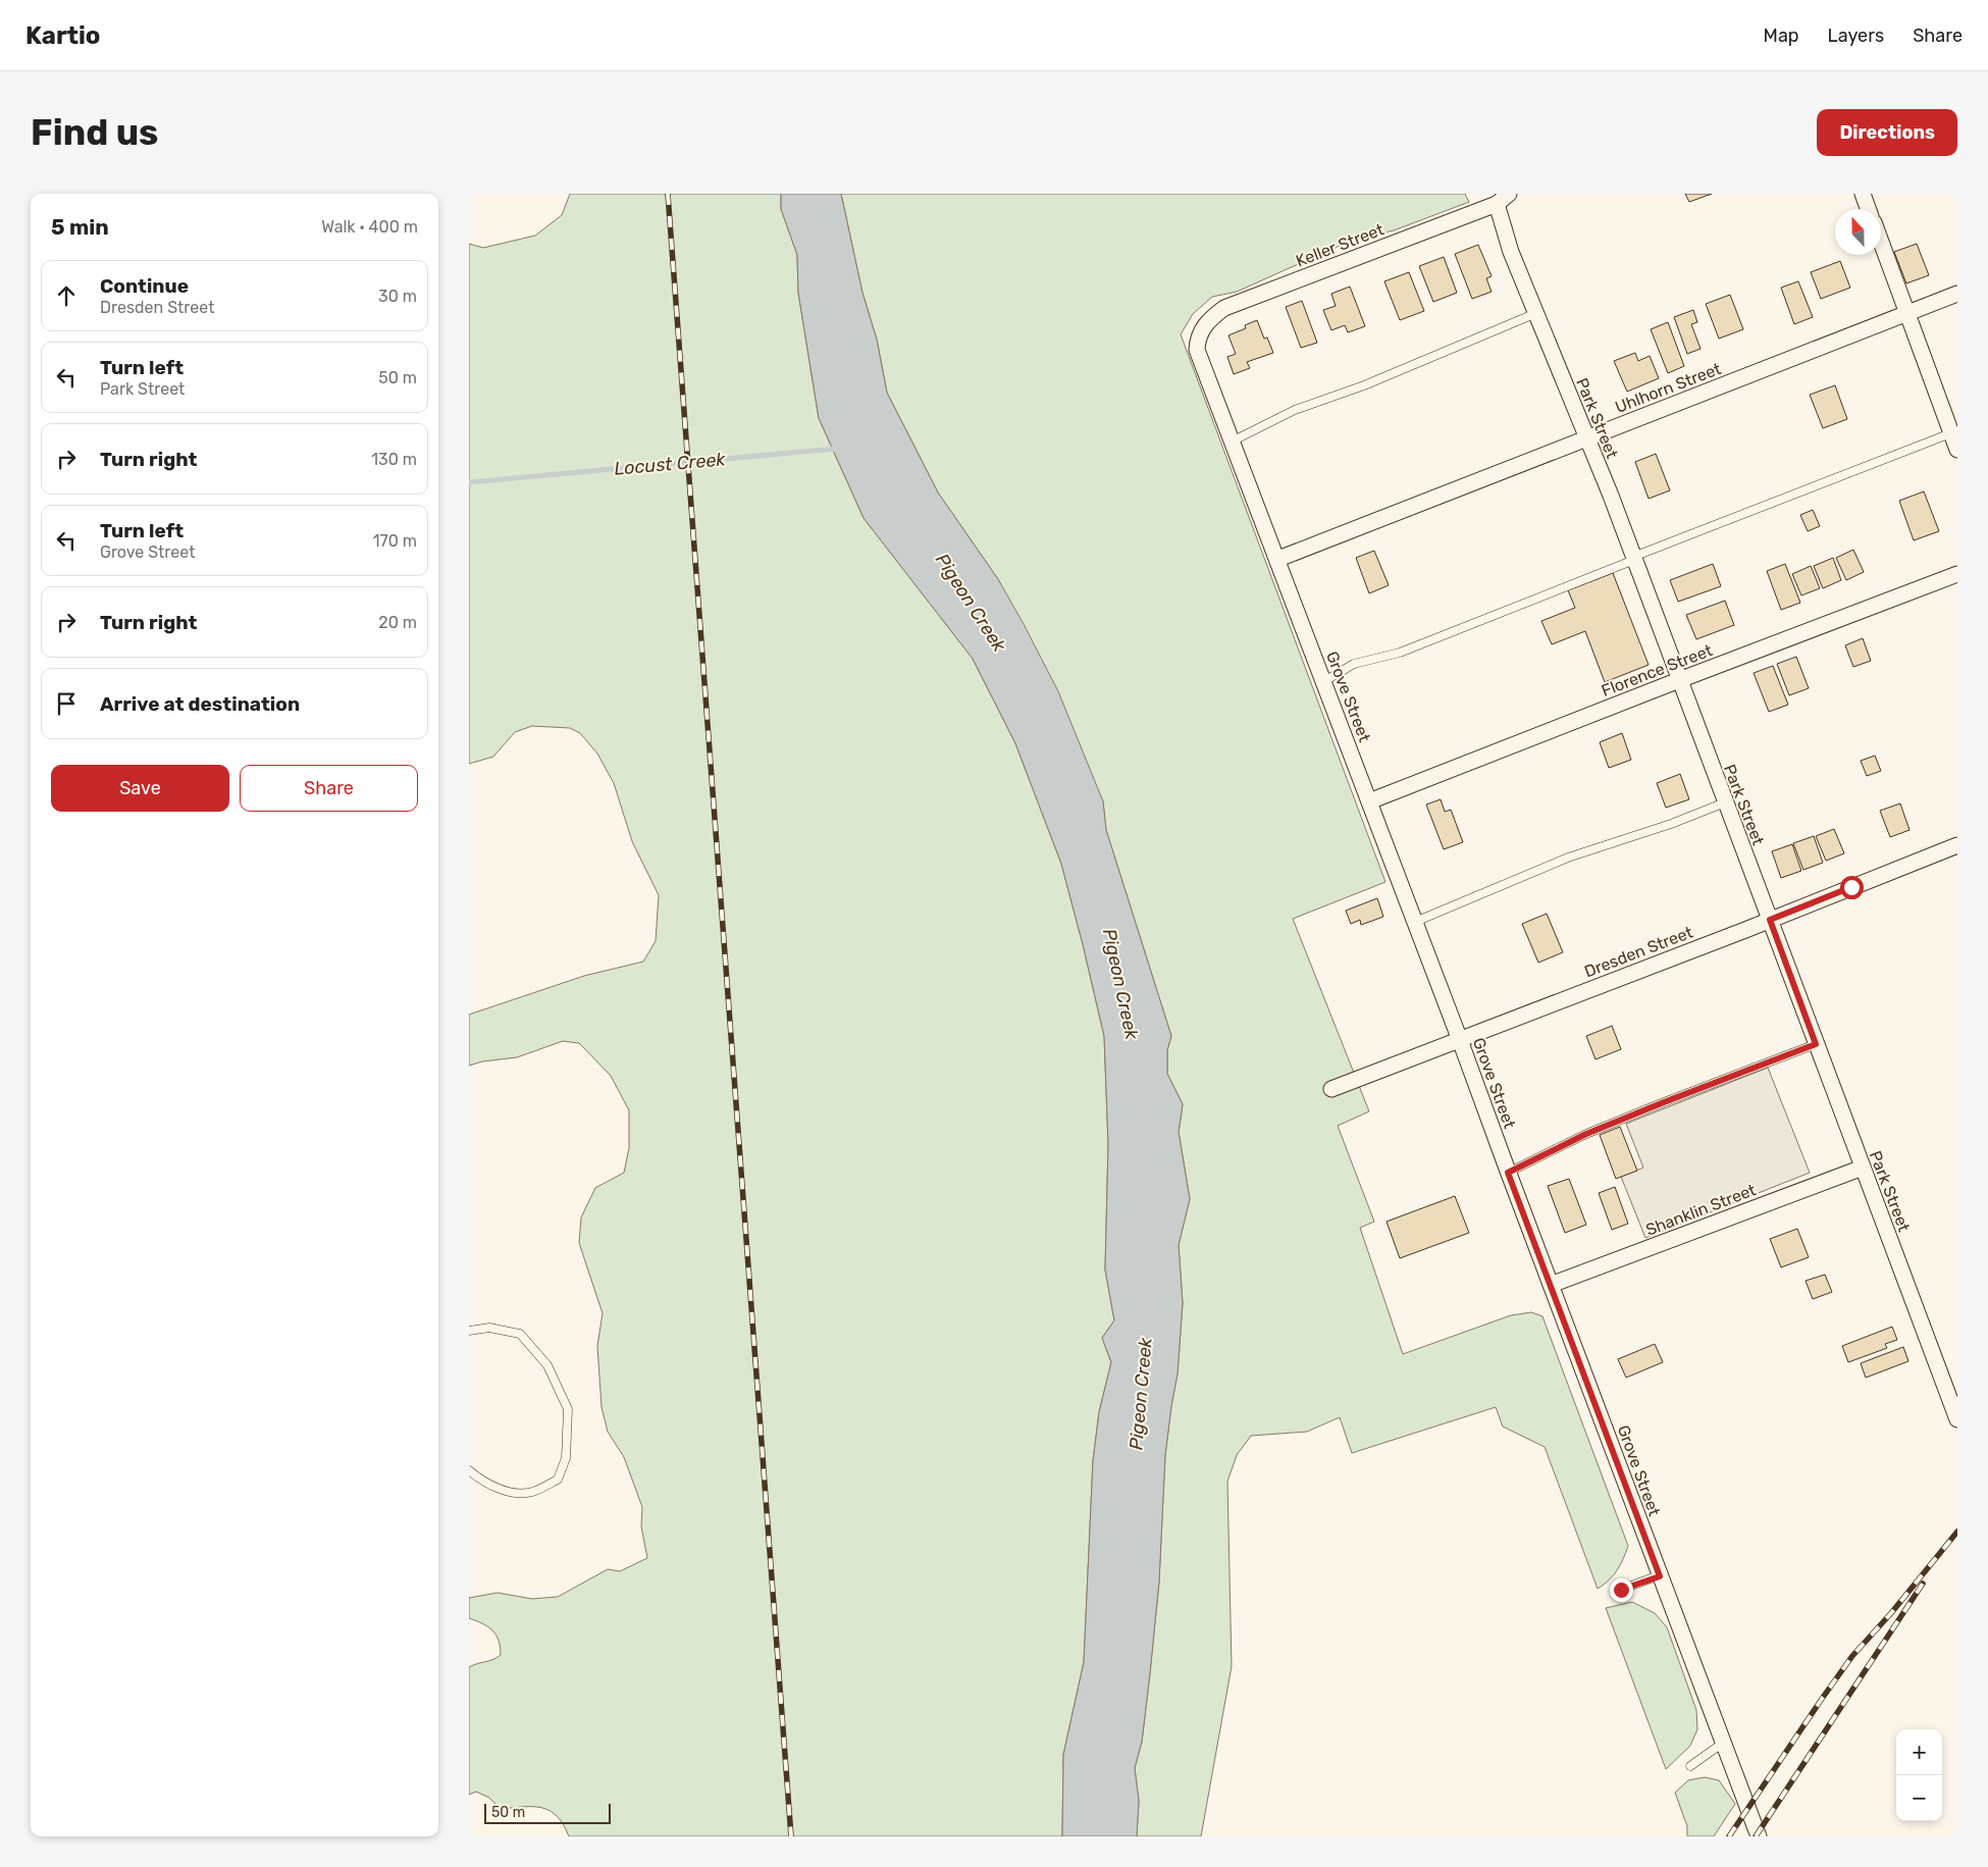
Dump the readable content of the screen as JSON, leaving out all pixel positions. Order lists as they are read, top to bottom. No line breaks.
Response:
{"streets":{"street":["Keller Street","Uhlhorn Street","Park Street","Florence Street","Grove Street","Dresden Street","Shanklin Street"]},"crossings":[["Keller Street","Park Street"],["Keller Street","Grove Street"],["Uhlhorn Street","Park Street"],["Uhlhorn Street","Grove Street"],["Park Street","Florence Street"],["Park Street","Dresden Street"],["Park Street","Shanklin Street"],["Florence Street","Grove Street"],["Grove Street","Dresden Street"],["Grove Street","Shanklin Street"]],"water":["Locust Creek","Pigeon Creek"],"scale_bar":"50 m","north":"top","page":{"header":"Kartio","nav":["Map","Layers","Share"],"buttons":["Directions",["Save","Share"]],"title":"Find us","heading":["5 min","Walk · 400 m"],"list":[["Continue","Dresden Street","30 m"],["Turn left","Park Street","50 m"],["Turn right","130 m"],["Turn left","Grove Street","170 m"],["Turn right","20 m"],"Arrive at destination"],"map_buttons":["+","−"],"scale":"50 m"}}
